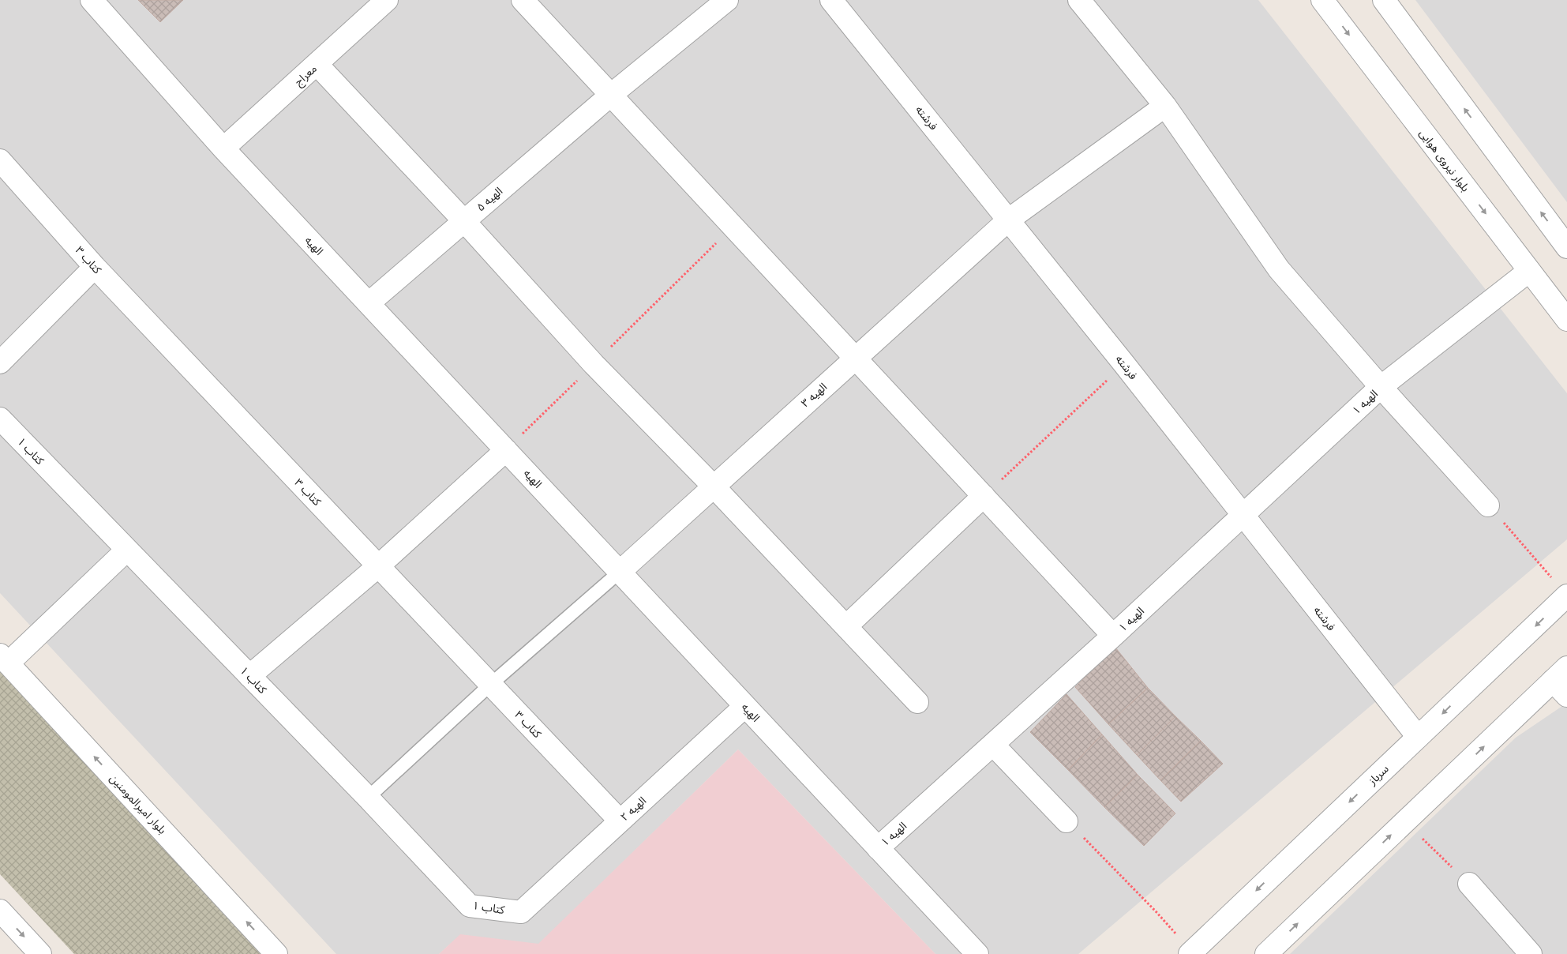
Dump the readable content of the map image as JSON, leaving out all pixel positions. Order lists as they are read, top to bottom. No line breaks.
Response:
{"streets":{"street":["معراج","فرشته","بلوار نیروی هوایی","الهیه ۵","الهیه","کتاب ۳","الهیه ۳","الهیه ۱","کتاب ۱","سرباز","بلوار امیرالمومنین","الهیه ۲"]},"crossings":[["معراج","الهیه"],["فرشته","الهیه ۳"],["فرشته","الهیه ۱"],["فرشته","سرباز"],["بلوار نیروی هوایی","الهیه ۱"],["الهیه ۵","الهیه"],["الهیه","الهیه ۳"],["الهیه","الهیه ۱"],["الهیه","الهیه ۲"],["کتاب ۳","الهیه ۲"],["کتاب ۱","الهیه ۲"]],"one_way":["بلوار امیرالمومنین"]}
